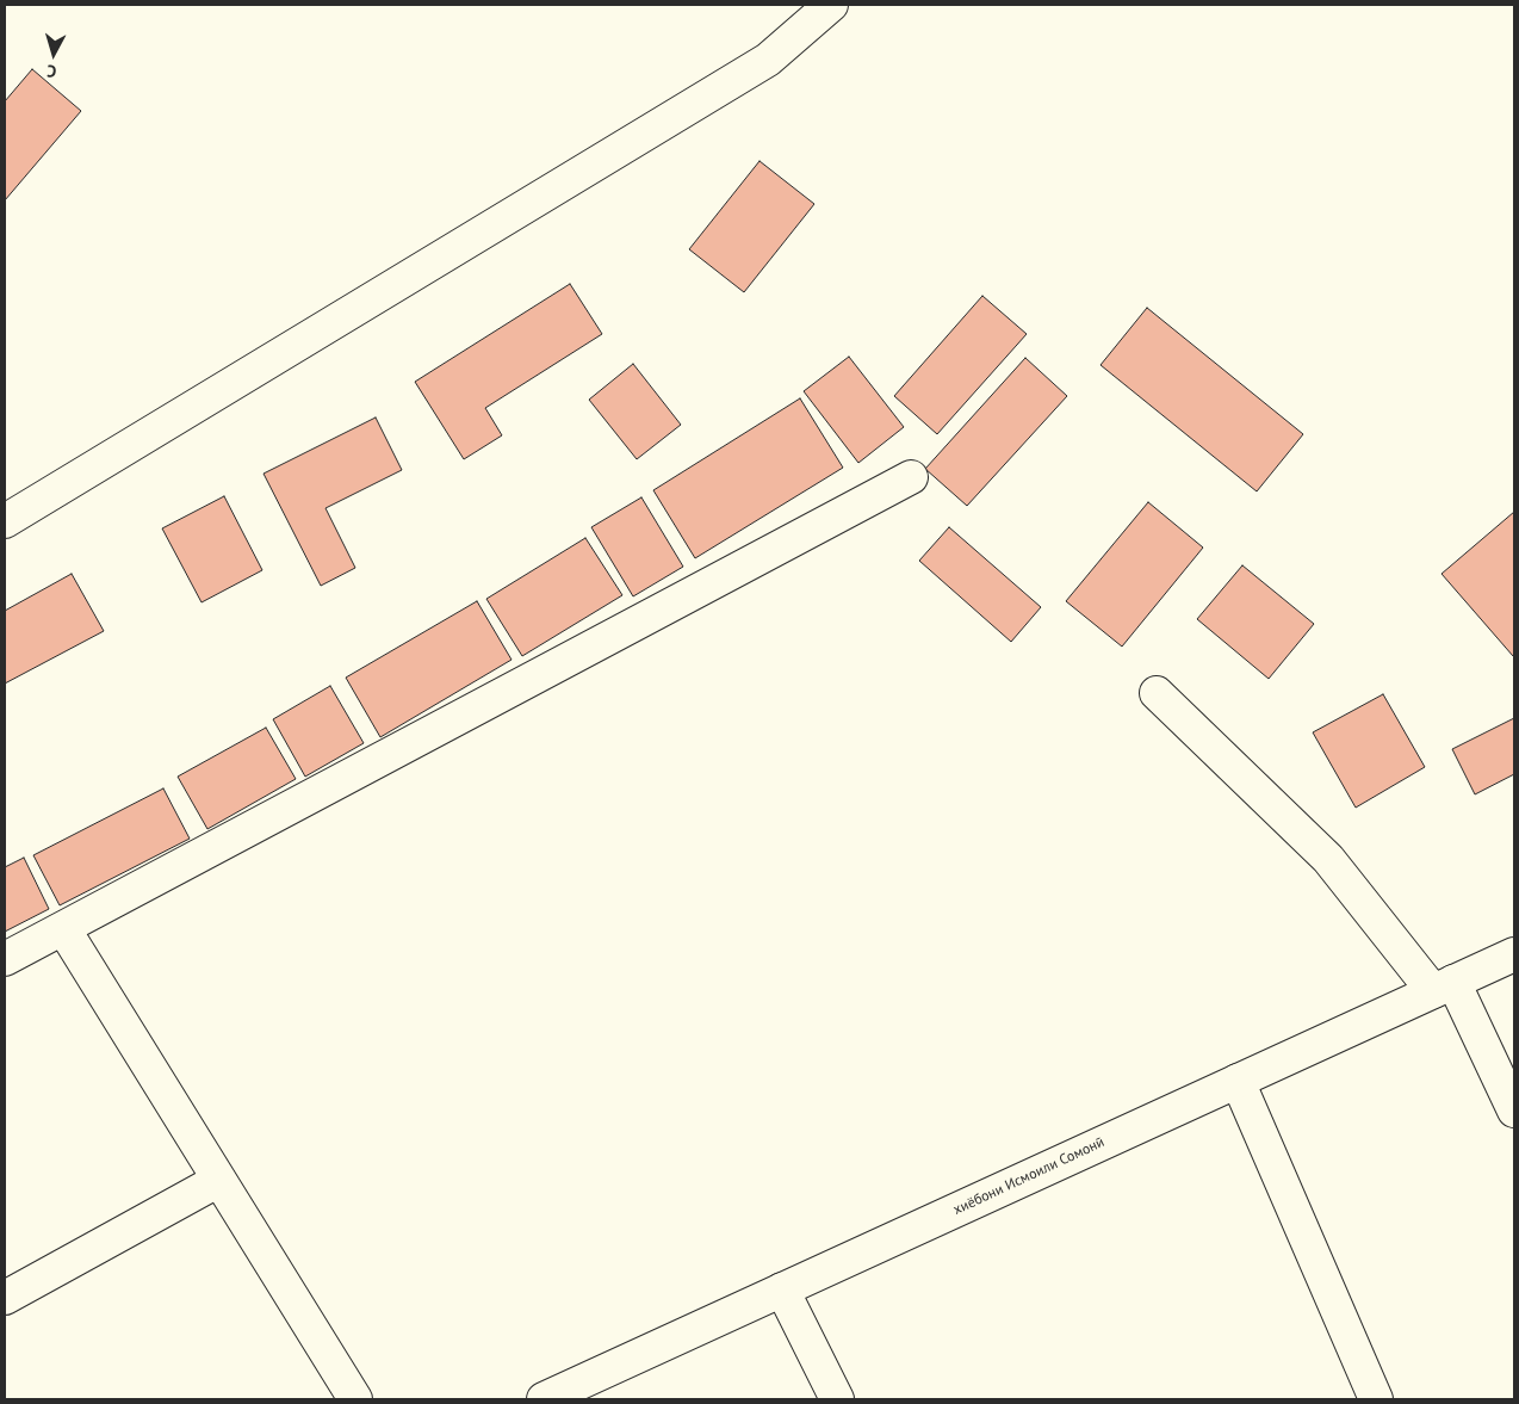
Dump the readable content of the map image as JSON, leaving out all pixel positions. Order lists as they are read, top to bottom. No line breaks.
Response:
{"streets":{"street":["хиёбони Исмоили Сомонӣ"]},"north":"bottom"}
